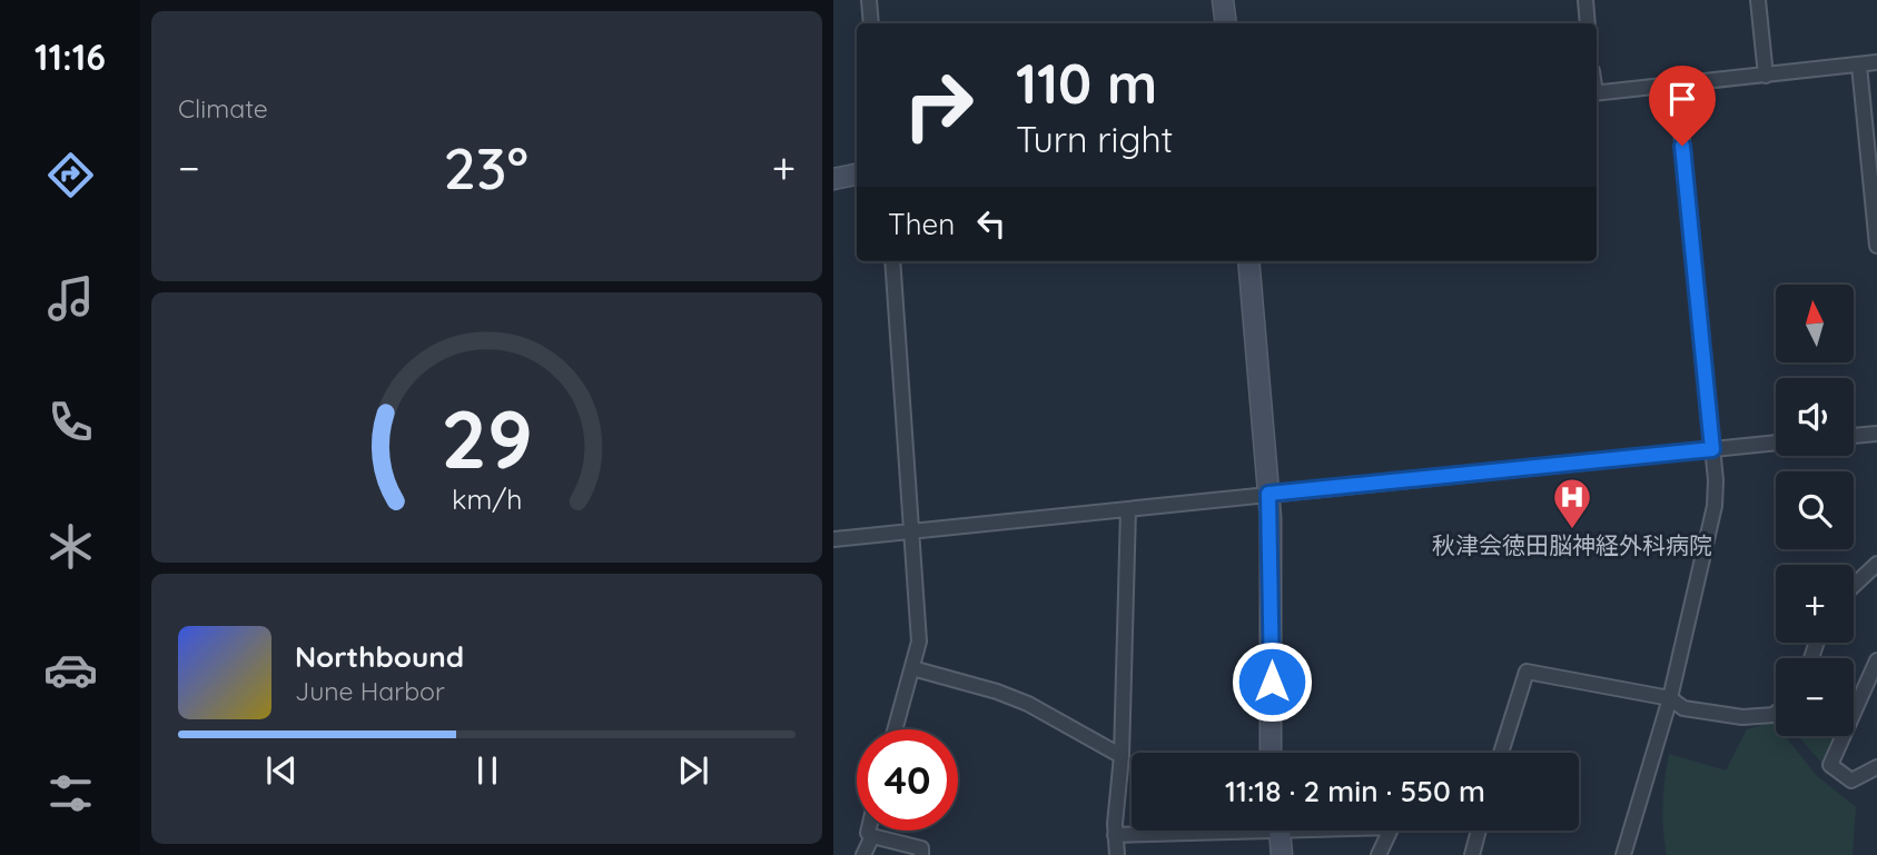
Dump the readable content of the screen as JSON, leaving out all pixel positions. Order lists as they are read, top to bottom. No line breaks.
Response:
{"places":{"hospital":["秋津会徳田脳神経外科病院"]},"north":"top","page":{"tabs":"11:16","tile":"Climate","turn":["110 m","Turn right"],"heat":["−","23°","+"],"then":"Then","map_buttons":["+","−"],"song":["Northbound","June Harbor"],"limit":"40","trip":"11:18 · 2 min · 550 m","gauge":["29","km/h"]}}
